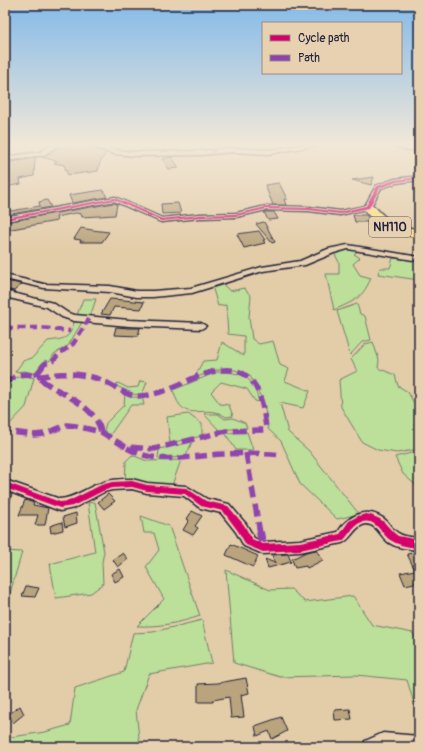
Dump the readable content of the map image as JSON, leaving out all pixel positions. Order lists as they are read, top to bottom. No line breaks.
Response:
{"streets":{"highway":["NH110"]},"legend":["Cycle path","Path"]}
